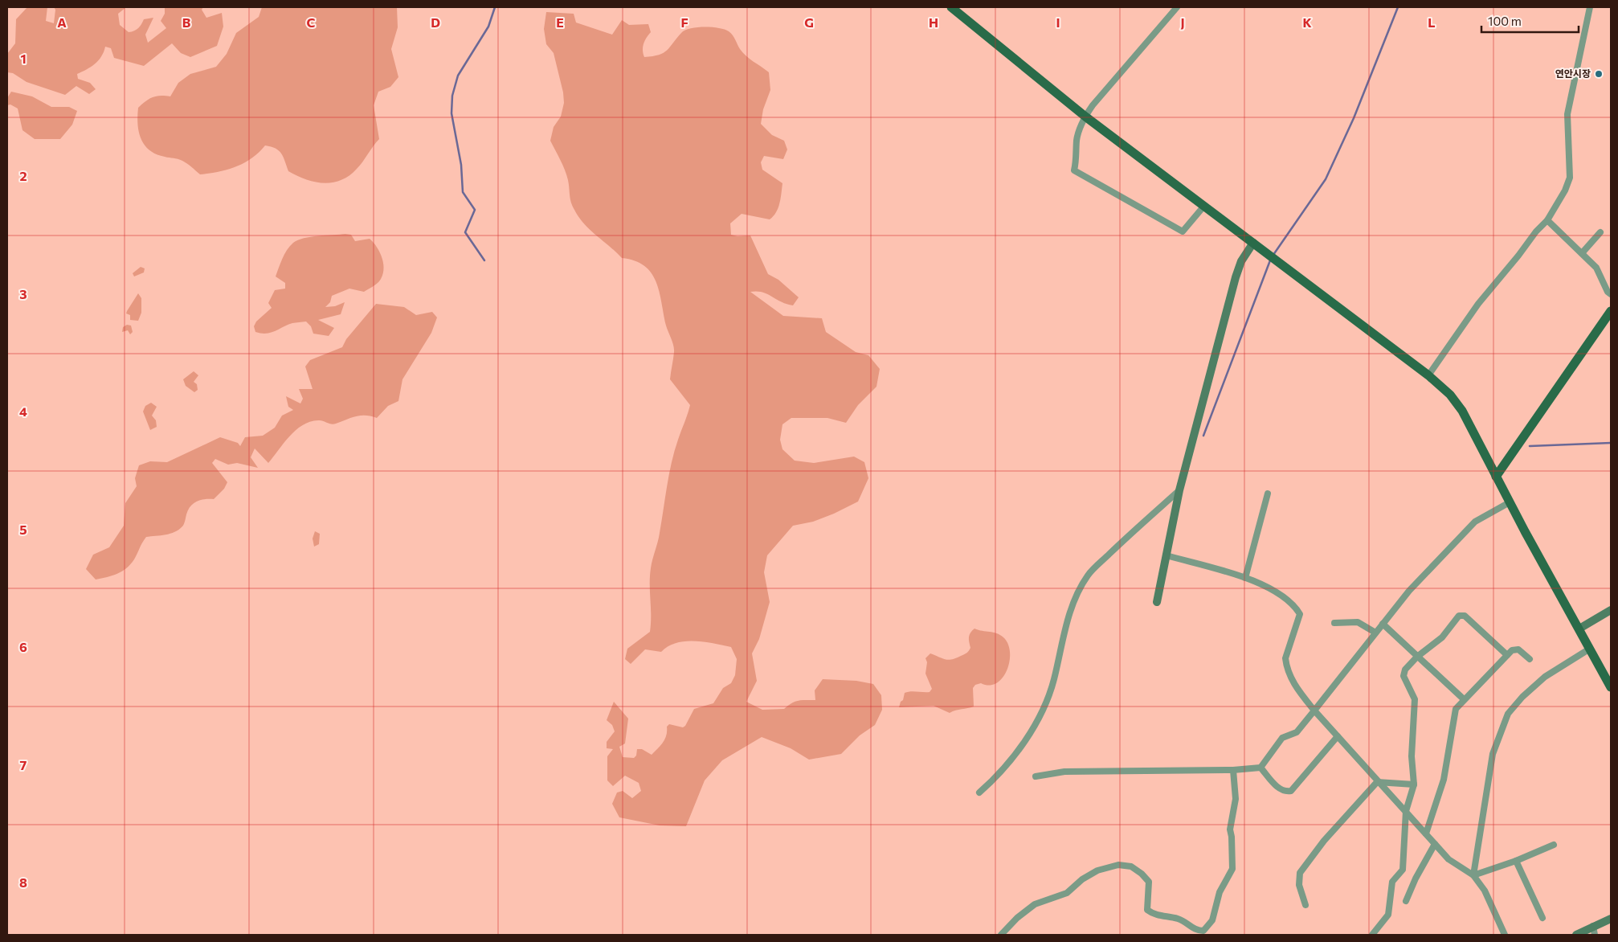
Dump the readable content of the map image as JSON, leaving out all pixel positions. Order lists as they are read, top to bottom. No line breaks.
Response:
{"places":["연안시장"],"scale_bar":"100 m","grid":{"columns":["A","B","C","D","E","F","G","H","I","J","K","L"],"rows":["1","2","3","4","5","6","7","8"]}}
